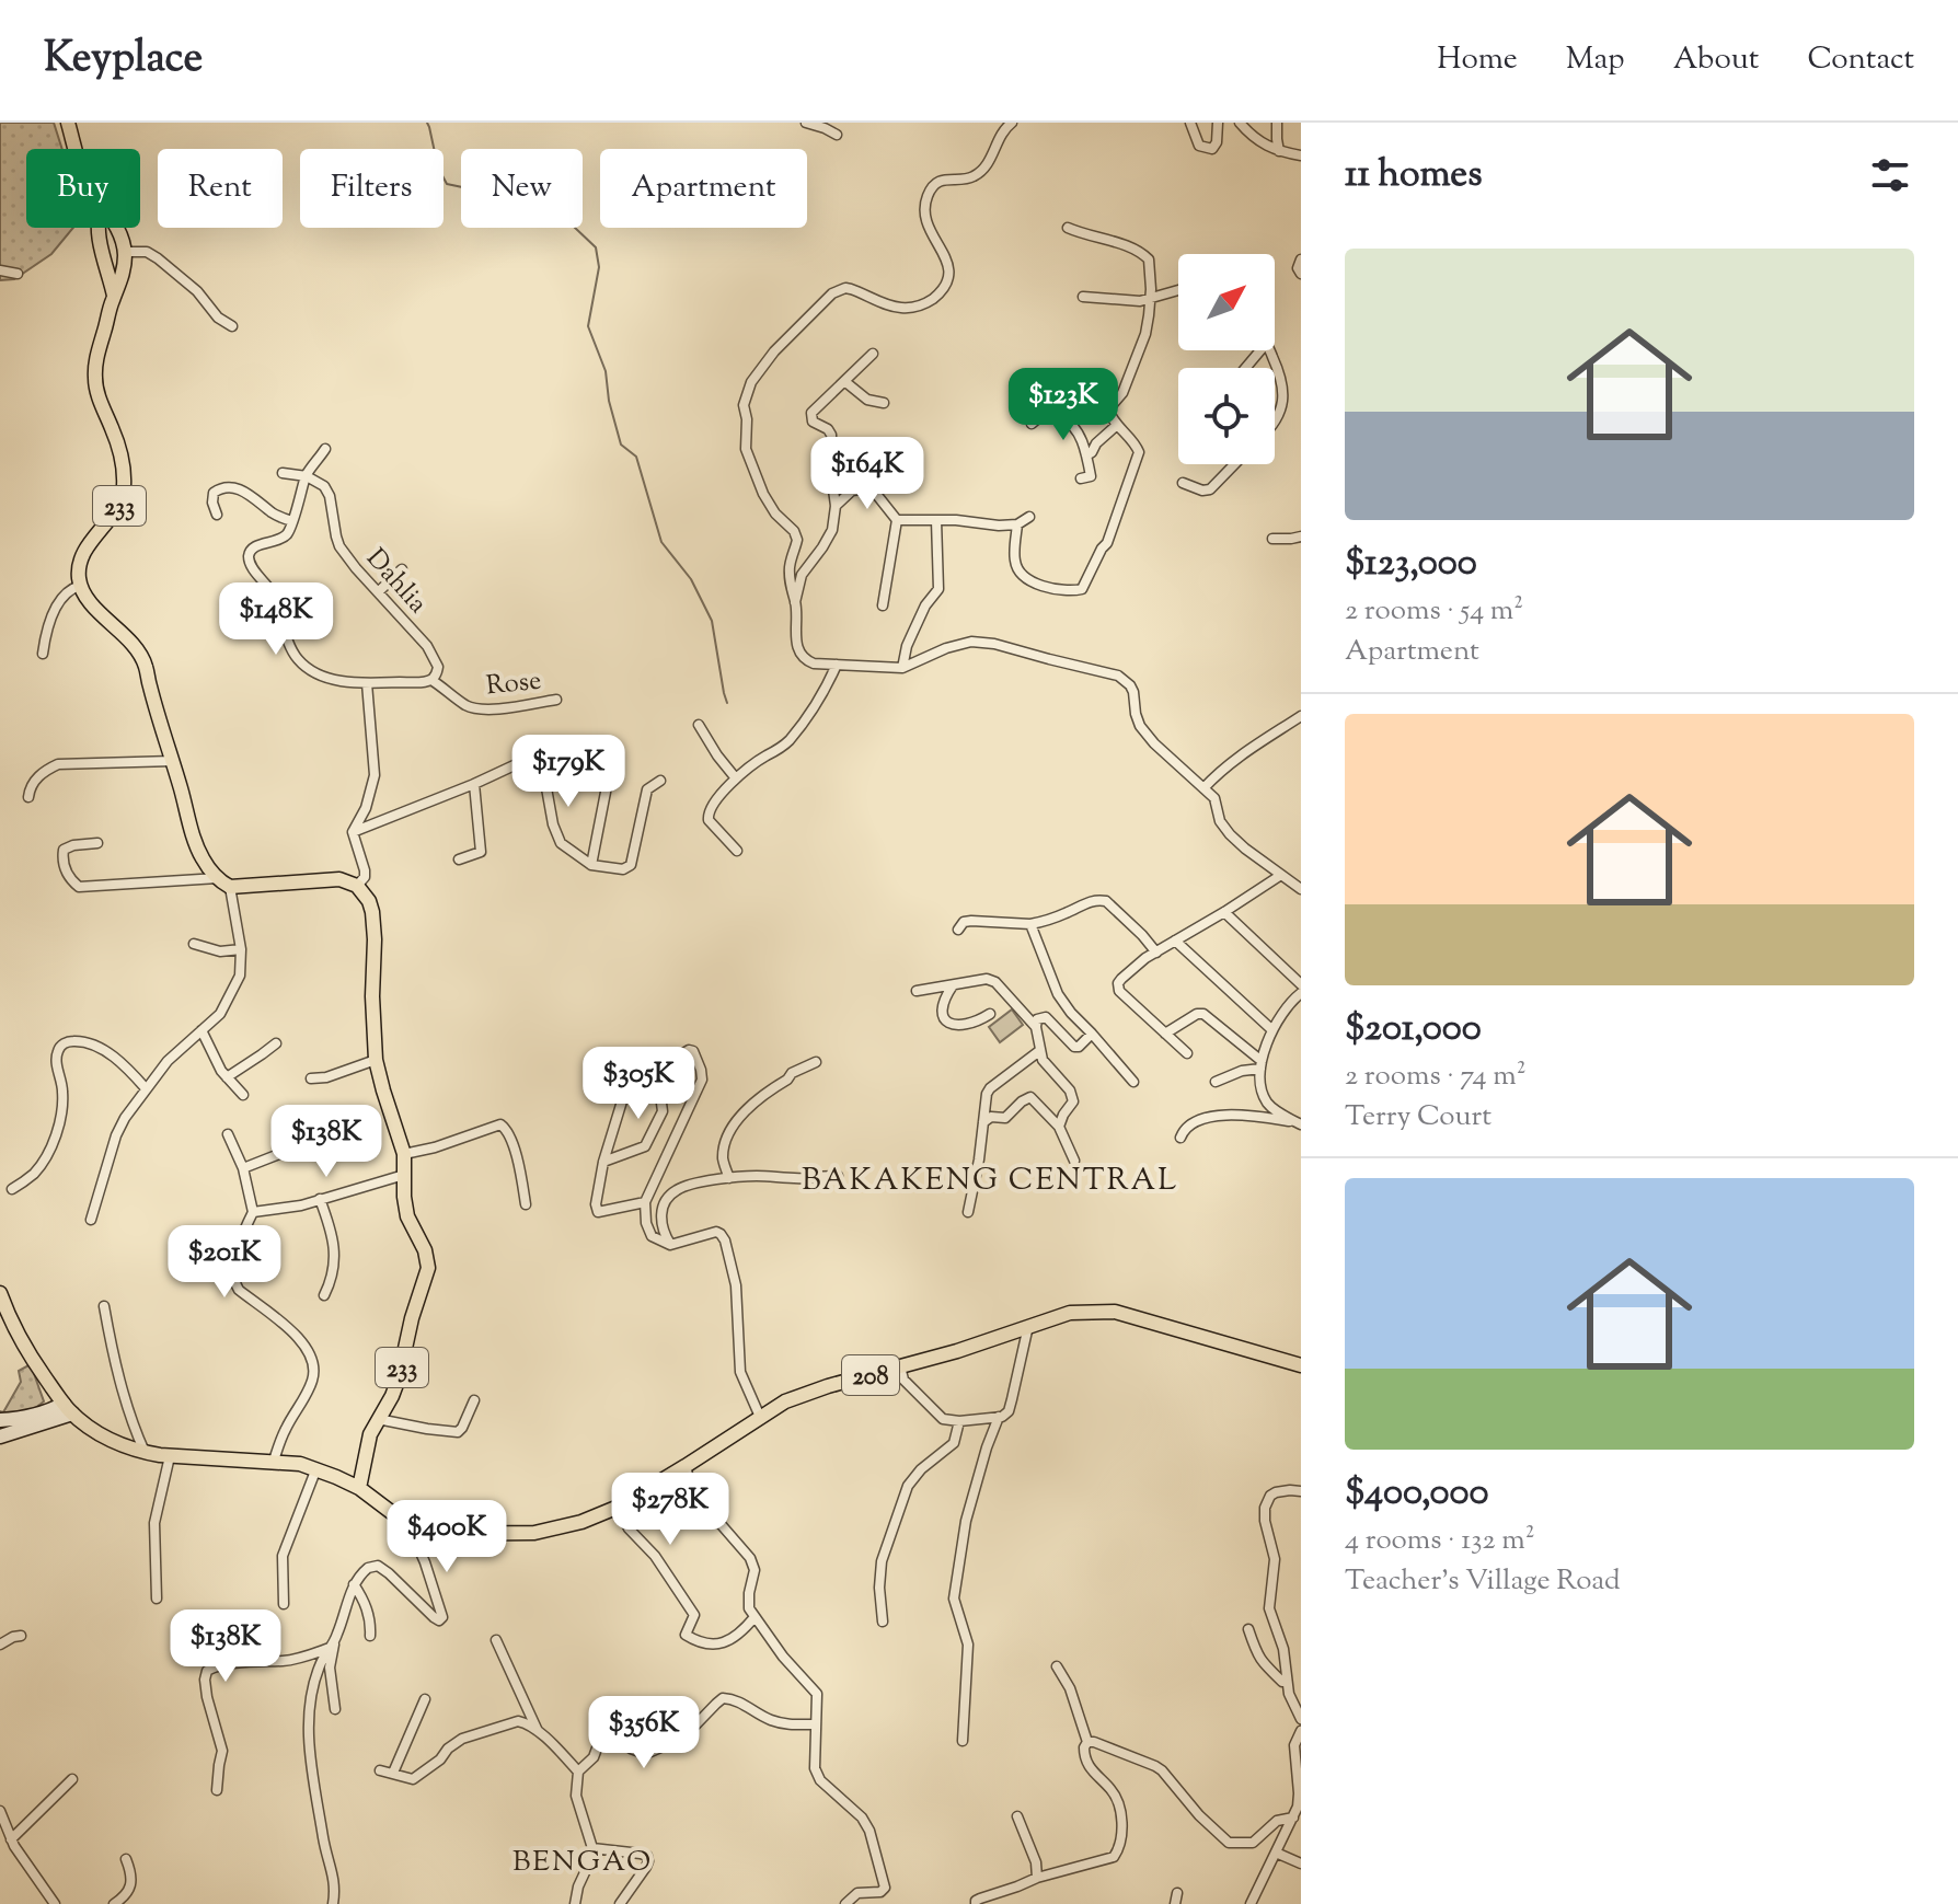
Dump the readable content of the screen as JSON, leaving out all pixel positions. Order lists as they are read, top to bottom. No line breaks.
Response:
{"streets":{"main road":["233","208"],"street":["Dahlia","Rose"]},"crossings":[["233","208"],["Dahlia","Rose"]],"districts":["BAKAKENG CENTRAL","BENGAO"],"north":"top right","page":{"header":"Keyplace","nav":["Home","Map","About","Contact"],"heading":"11 homes","chip":["Buy","Rent","Filters","New","Apartment"],"list":[{"name":"$123,000","note":"2 rooms · 54 m² · Apartment"},{"name":"$201,000","note":"2 rooms · 74 m² · Terry Court"},{"name":"$400,000","note":"4 rooms · 132 m² · Teacher's Village Road"}],"price":["$123K","$164K","$148K","$179K","$305K","$138K","$201K","$278K","$400K","$138K","$356K"]}}
